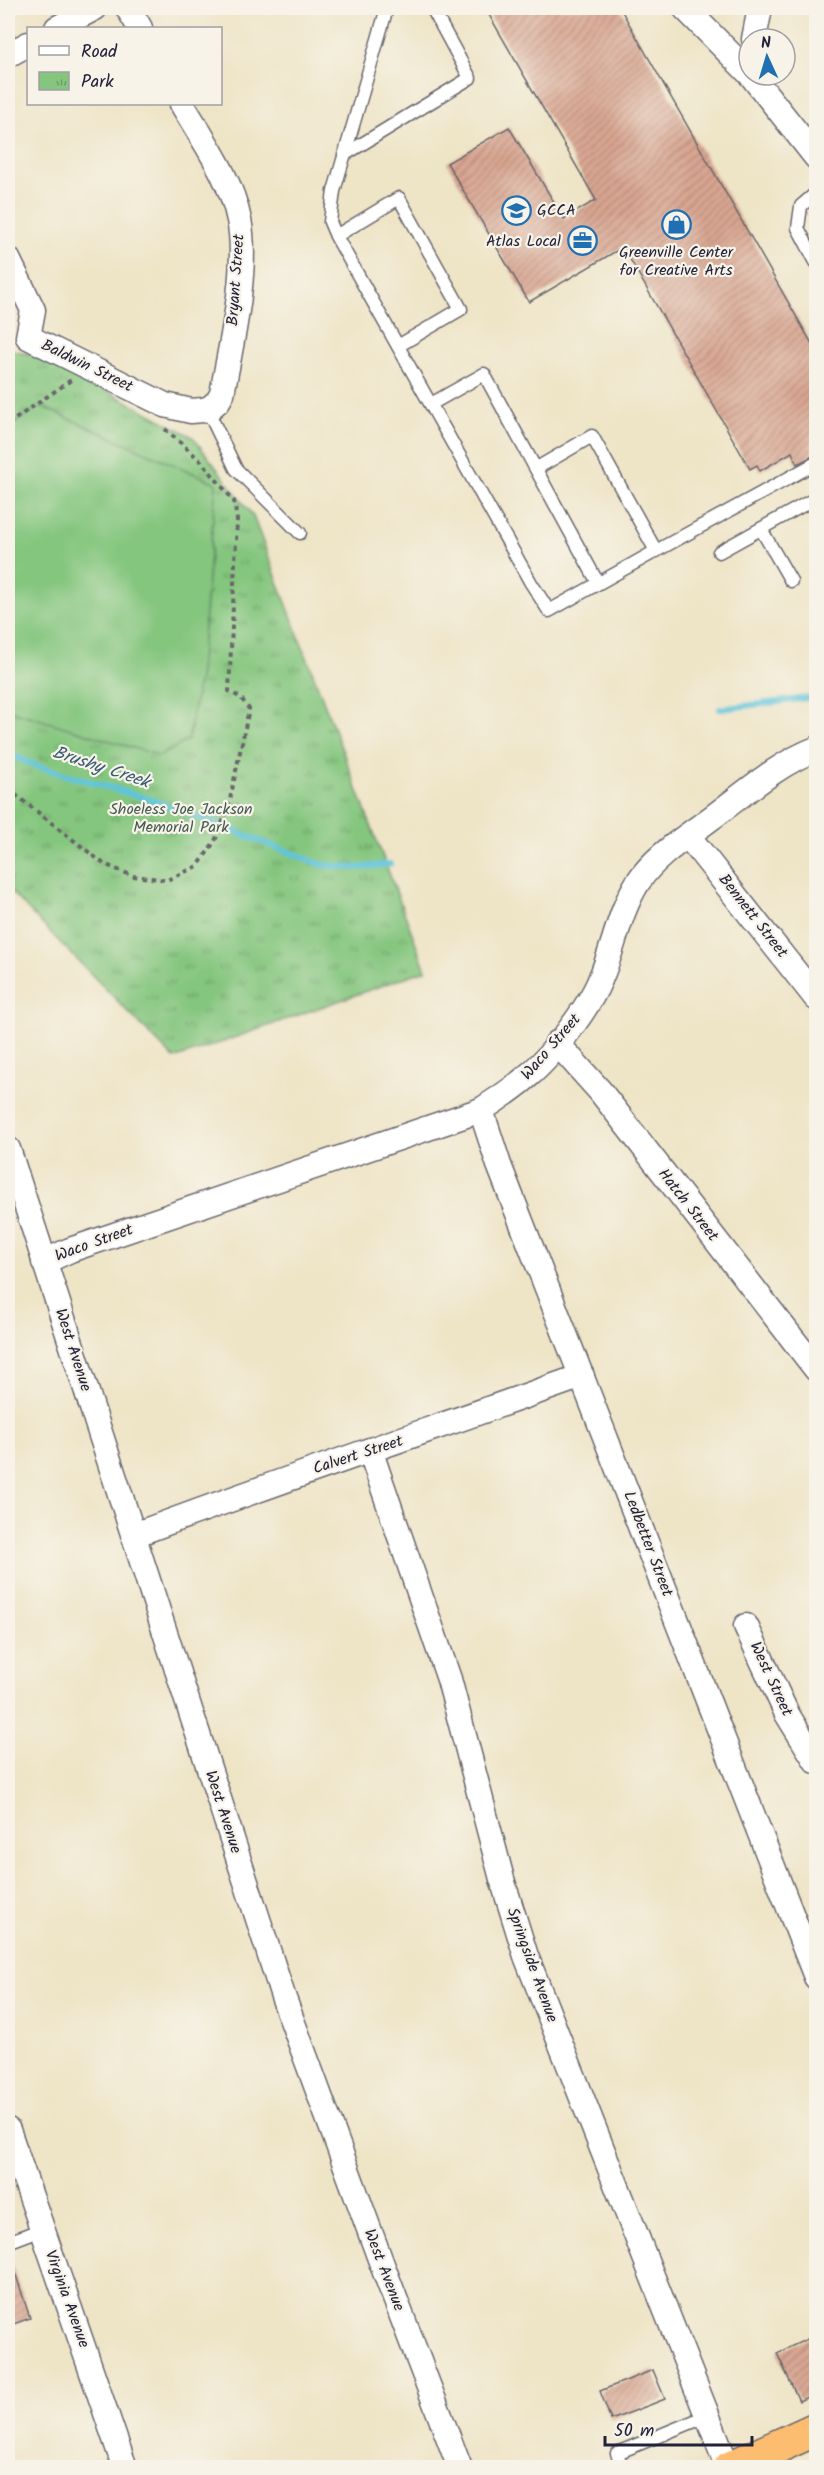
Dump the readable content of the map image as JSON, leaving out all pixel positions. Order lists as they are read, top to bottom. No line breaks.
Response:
{"streets":{"street":["Bryant Street","Baldwin Street","Bennett Street","Waco Street","Hatch Street","West Avenue","Calvert Street","Ledbetter Street","West Street","Springside Avenue","Virginia Avenue"]},"crossings":[["Bryant Street","Baldwin Street"],["Bennett Street","Waco Street"],["Waco Street","Hatch Street"],["Waco Street","West Avenue"],["Waco Street","Ledbetter Street"],["West Avenue","Calvert Street"],["Calvert Street","Ledbetter Street"],["Calvert Street","Springside Avenue"]],"water":["Brushy Creek"],"parks":["Shoeless Joe Jackson Memorial Park"],"places":{"school or university":["GCCA"],"shop":["Greenville Center for Creative Arts"],"office":["Atlas Local"]},"legend":["Road","Park"],"scale_bar":"50 m","north":"top"}
